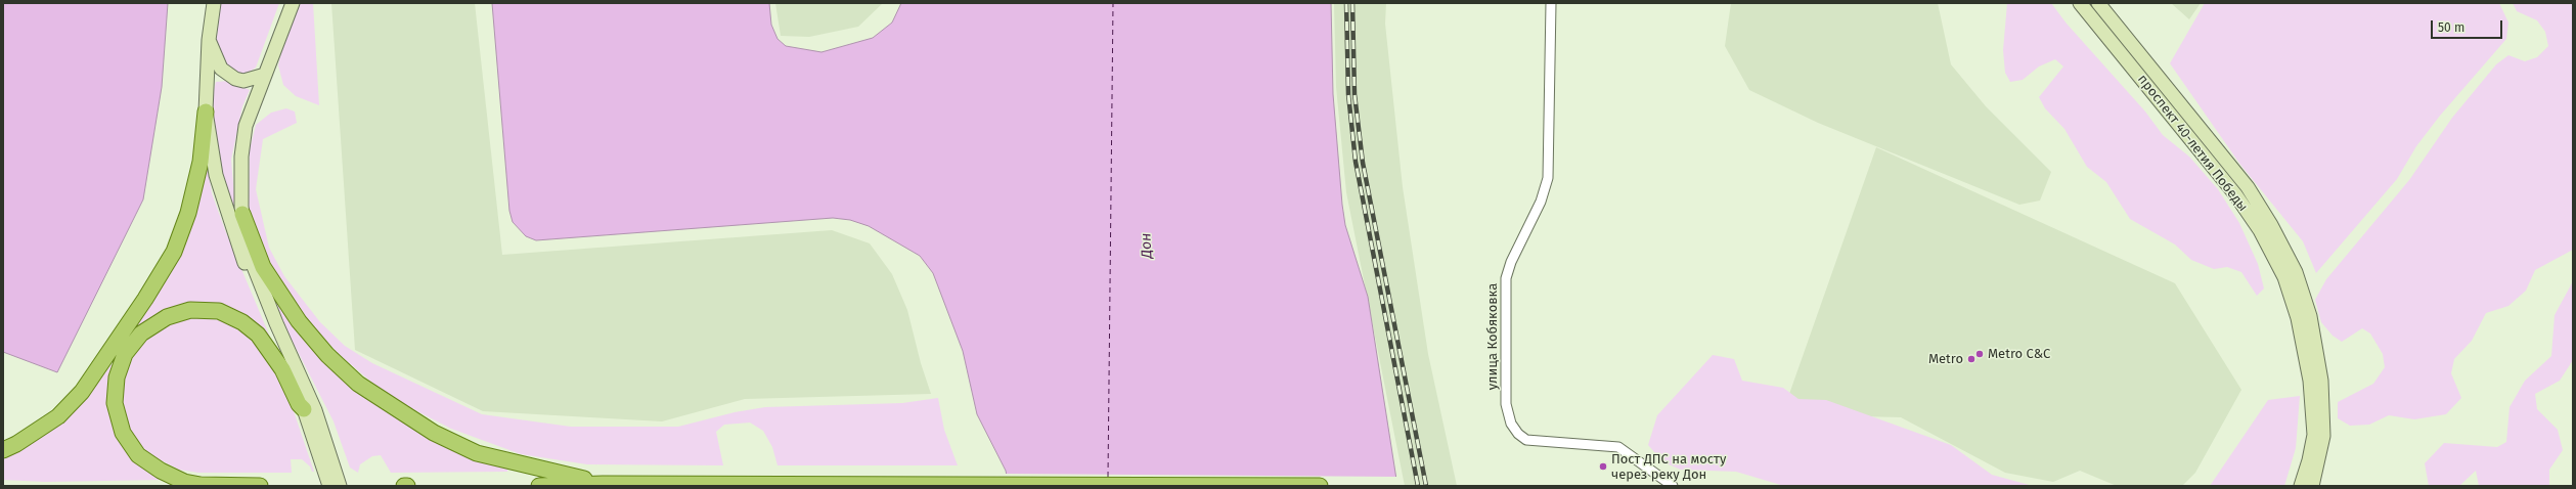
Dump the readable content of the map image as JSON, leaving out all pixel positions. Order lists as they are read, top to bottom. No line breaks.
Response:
{"streets":{"main road":["проспект 40-летия Победы"],"street":["улица Кобяковка"]},"water":["Дон"],"places":["Metro C&C","Metro","Пост ДПС на мосту через реку Дон"],"scale_bar":"50 m"}
